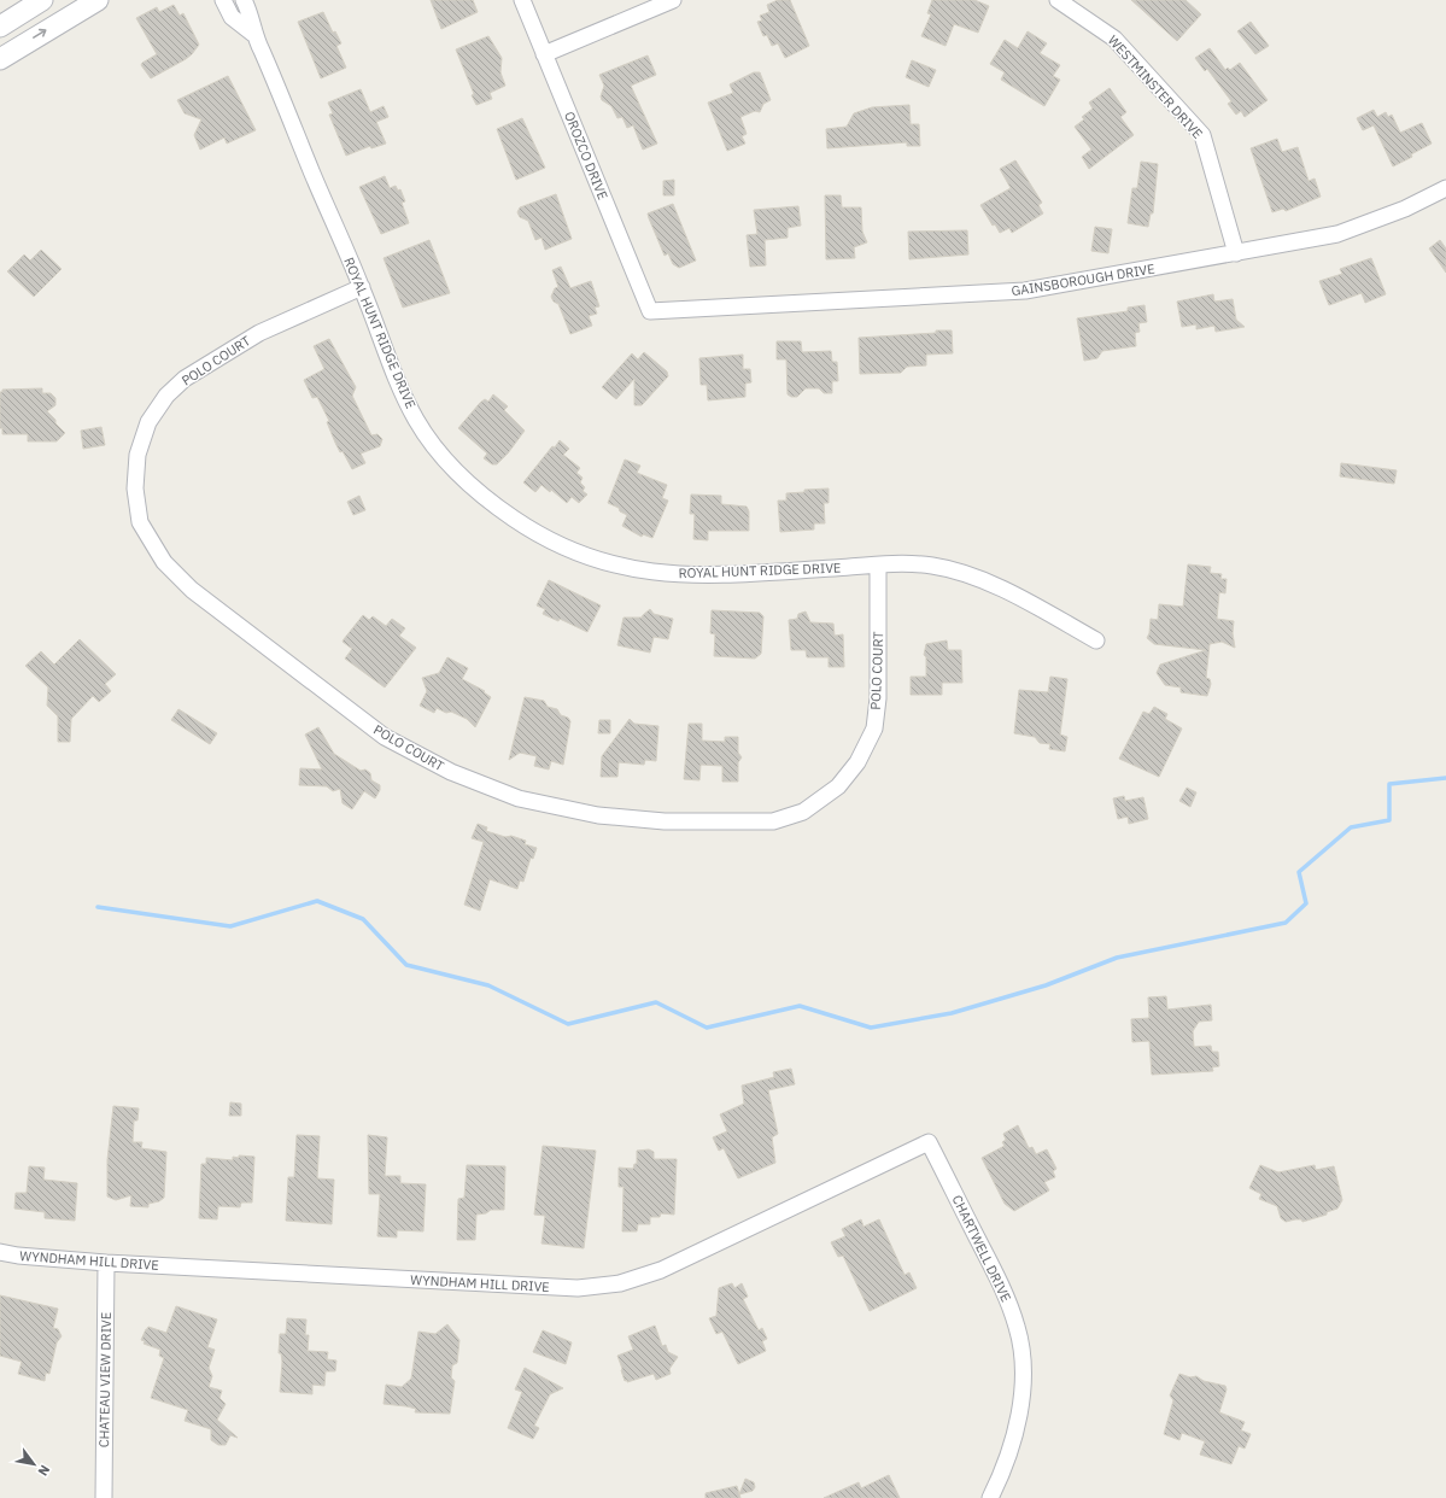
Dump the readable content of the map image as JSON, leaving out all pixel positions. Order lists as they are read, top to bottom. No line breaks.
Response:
{"streets":{"street":["WESTMINSTER DRIVE","OROZCO DRIVE","GAINSBOROUGH DRIVE","ROYAL HUNT RIDGE DRIVE","POLO COURT","CHARTWELL DRIVE","WYNDHAM HILL DRIVE","CHATEAU VIEW DRIVE"]},"crossings":[["WESTMINSTER DRIVE","GAINSBOROUGH DRIVE"],["OROZCO DRIVE","GAINSBOROUGH DRIVE"],["ROYAL HUNT RIDGE DRIVE","POLO COURT"],["CHARTWELL DRIVE","WYNDHAM HILL DRIVE"],["WYNDHAM HILL DRIVE","CHATEAU VIEW DRIVE"]],"north":"bottom right"}
